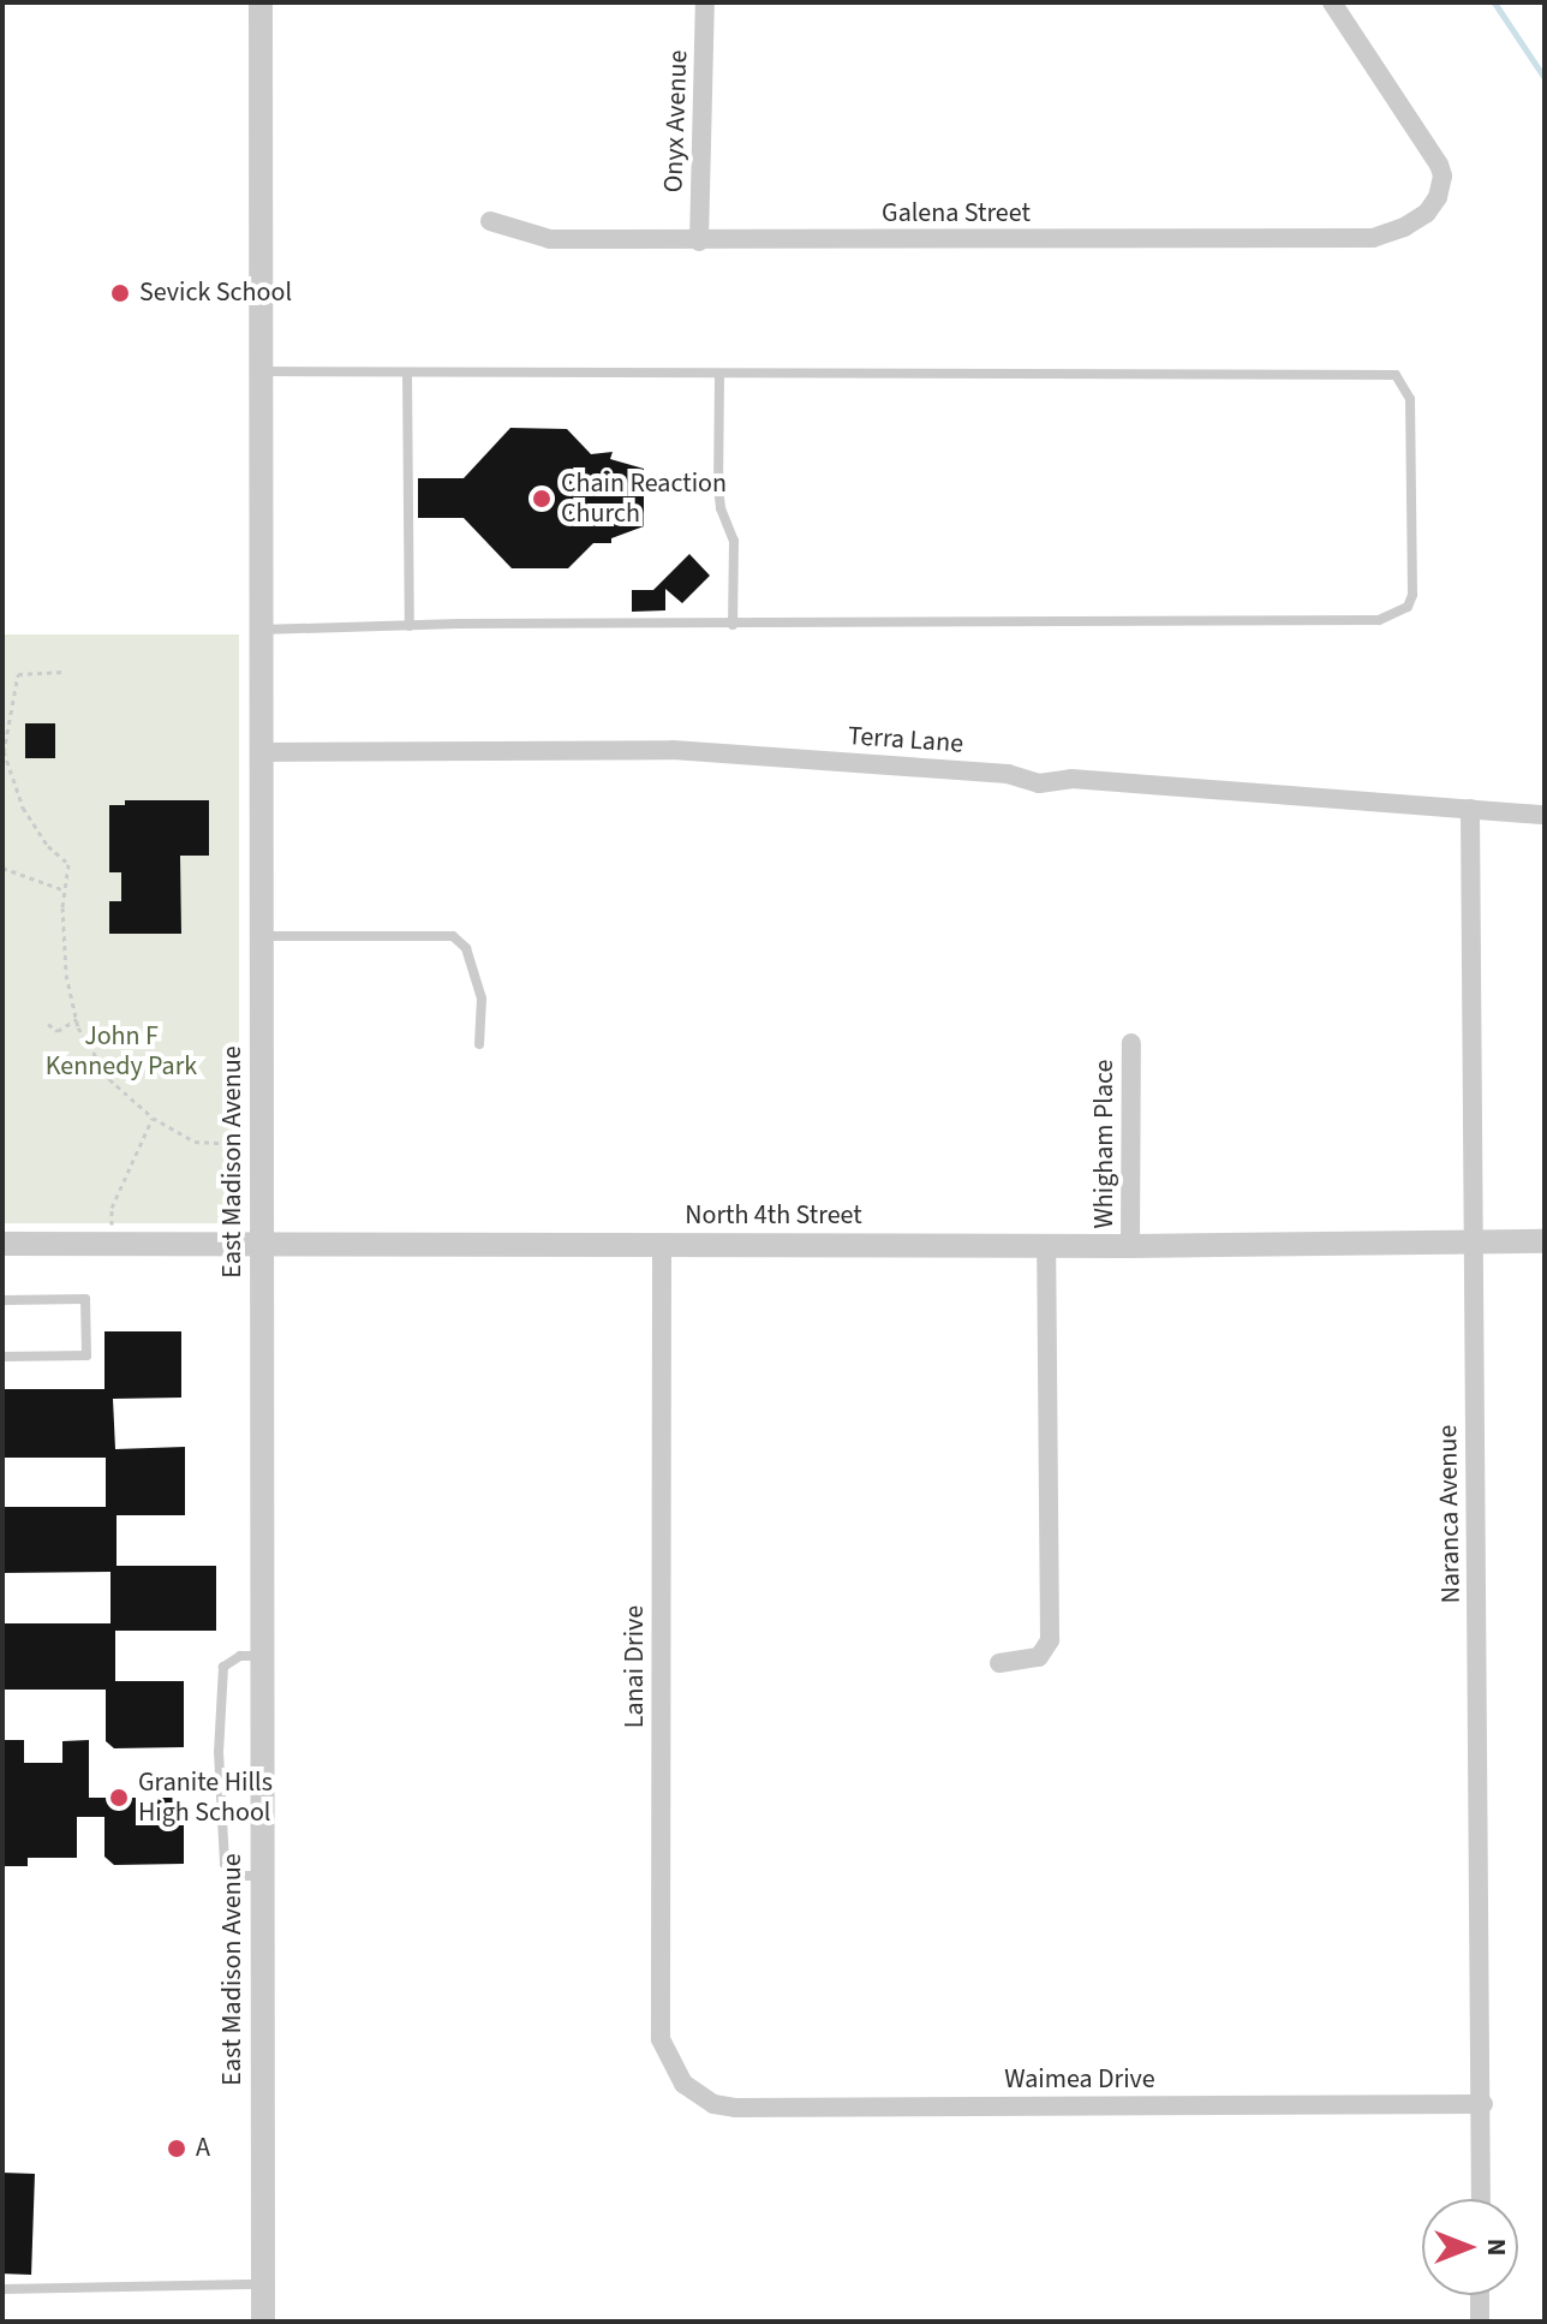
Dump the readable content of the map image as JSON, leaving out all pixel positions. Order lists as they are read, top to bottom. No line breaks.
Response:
{"streets":{"street":["Onyx Avenue","Galena Street","Terra Lane","Whigham Place","East Madison Avenue","North 4th Street","Naranca Avenue","Lanai Drive","Waimea Drive"]},"crossings":[["Onyx Avenue","Galena Street"],["Terra Lane","East Madison Avenue"],["Terra Lane","Naranca Avenue"],["Whigham Place","North 4th Street"],["East Madison Avenue","North 4th Street"],["North 4th Street","Naranca Avenue"],["North 4th Street","Lanai Drive"],["Naranca Avenue","Waimea Drive"],["Lanai Drive","Waimea Drive"]],"parks":["John F Kennedy Park"],"places":["Sevick School","Chain Reaction Church","Granite Hills High School","A"],"north":"right"}
